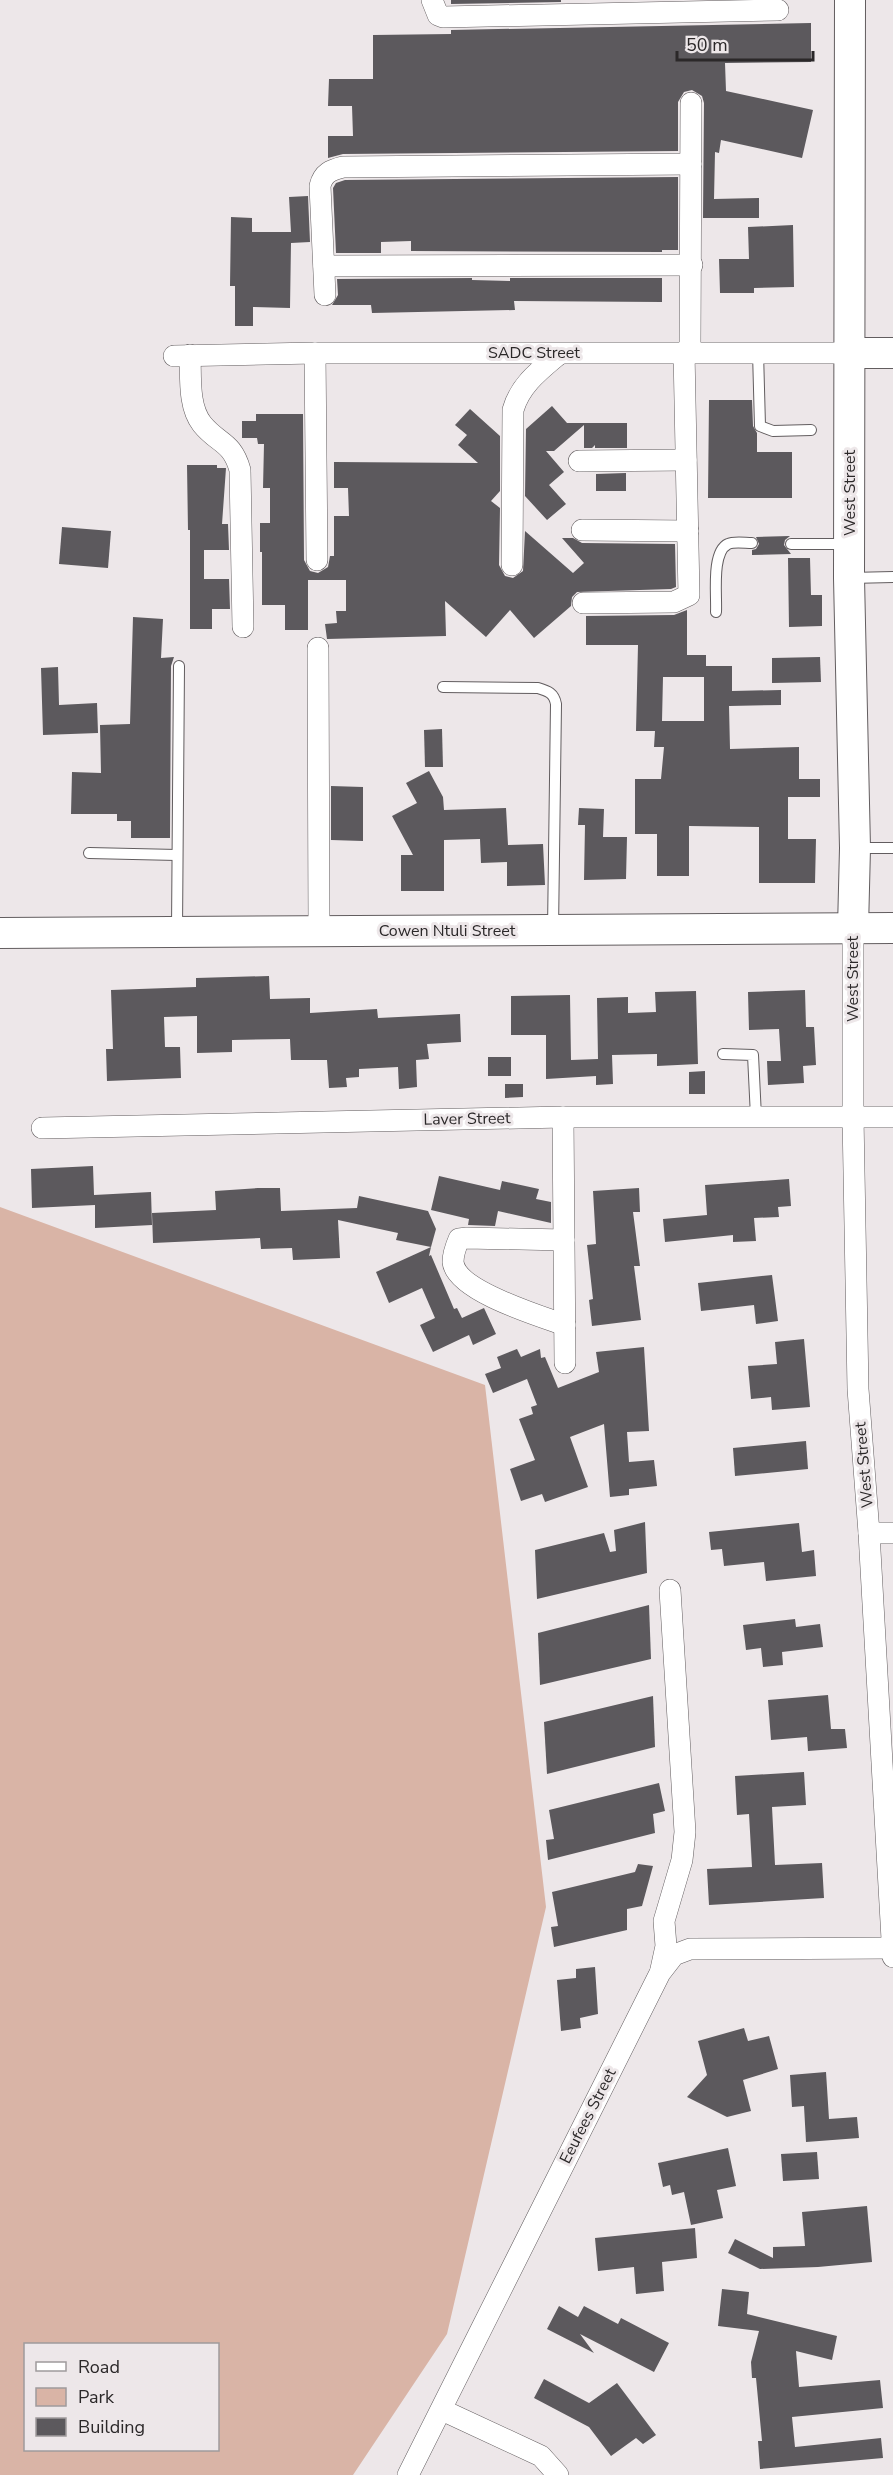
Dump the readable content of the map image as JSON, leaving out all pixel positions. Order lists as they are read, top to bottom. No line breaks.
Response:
{"streets":{"street":["SADC Street","West Street","Cowen Ntuli Street","Laver Street","Eeufees Street"]},"crossings":[["SADC Street","West Street"],["West Street","Cowen Ntuli Street"],["West Street","Laver Street"],["West Street","Eeufees Street"]],"legend":["Road","Park","Building"],"scale_bar":"50 m"}
